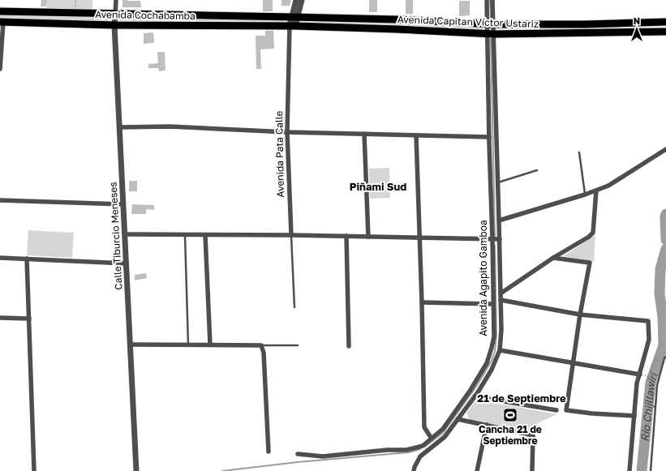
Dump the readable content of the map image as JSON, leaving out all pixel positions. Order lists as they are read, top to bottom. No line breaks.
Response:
{"streets":{"main road":["Avenida Cochabamba","Avenida Capitan Víctor Ustariz"],"street":["Avenida Pata Calle","Calle Tiburcio Meneses","Avenida Agapito Gamboa"]},"crossings":[["Avenida Cochabamba","Avenida Capitan Víctor Ustariz"],["Avenida Cochabamba","Avenida Pata Calle"],["Avenida Cochabamba","Calle Tiburcio Meneses"],["Avenida Capitan Víctor Ustariz","Avenida Pata Calle"],["Avenida Capitan Víctor Ustariz","Avenida Agapito Gamboa"]],"districts":["Piñami Sud","21 de Septiembre"],"water":["Río Chijllawiri"],"places":{"sports":["Cancha 21 de Septiembre"]},"north":"top"}
